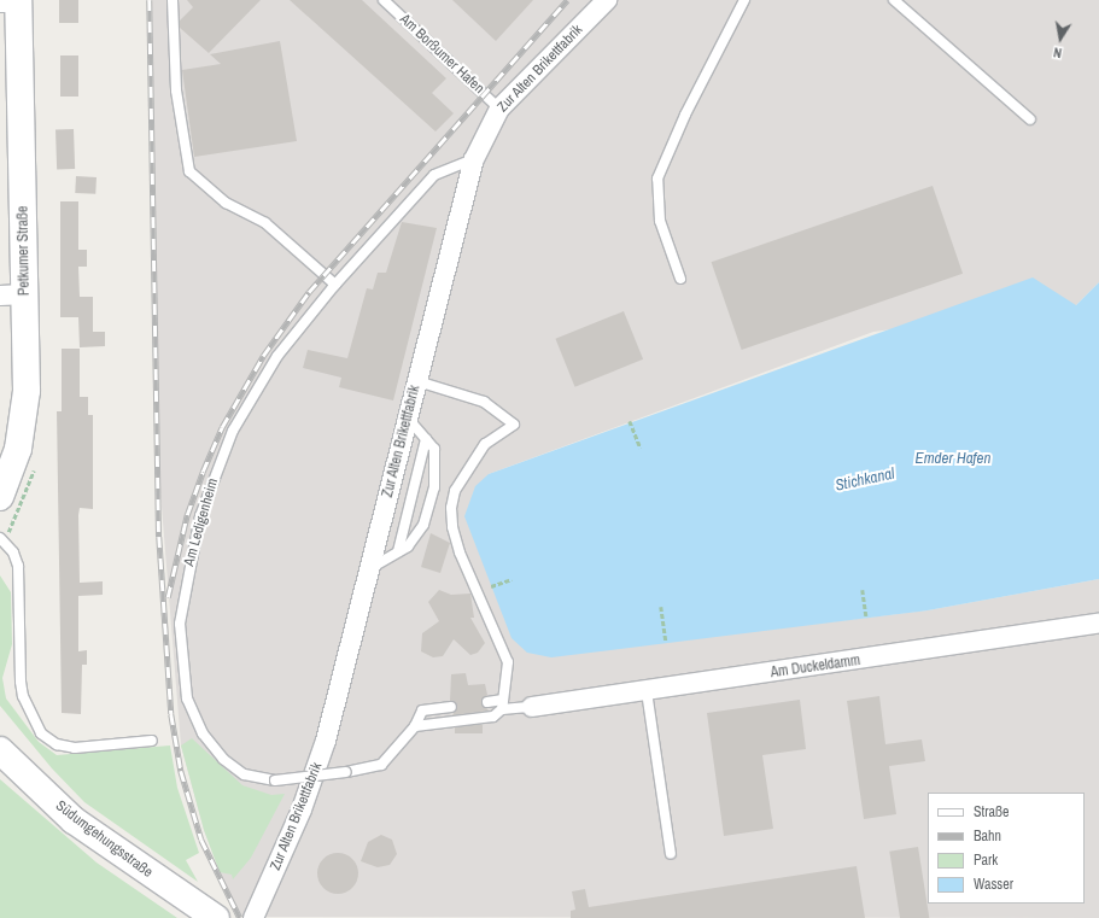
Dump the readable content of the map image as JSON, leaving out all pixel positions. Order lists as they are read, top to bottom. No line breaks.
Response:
{"streets":{"main road":["Petkumer Straße","Südumgehungsstraße"],"street":["Zur Alten Brikettfabrik","Am Duckeldamm"],"lane":["Am Borßumer Hafen","Am Ledigenheim"]},"crossings":[["Am Borßumer Hafen","Zur Alten Brikettfabrik"],["Zur Alten Brikettfabrik","Am Ledigenheim"]],"water":["Emder Hafen","Stichkanal"],"legend":["Straße","Bahn","Park","Wasser"],"north":"bottom"}
